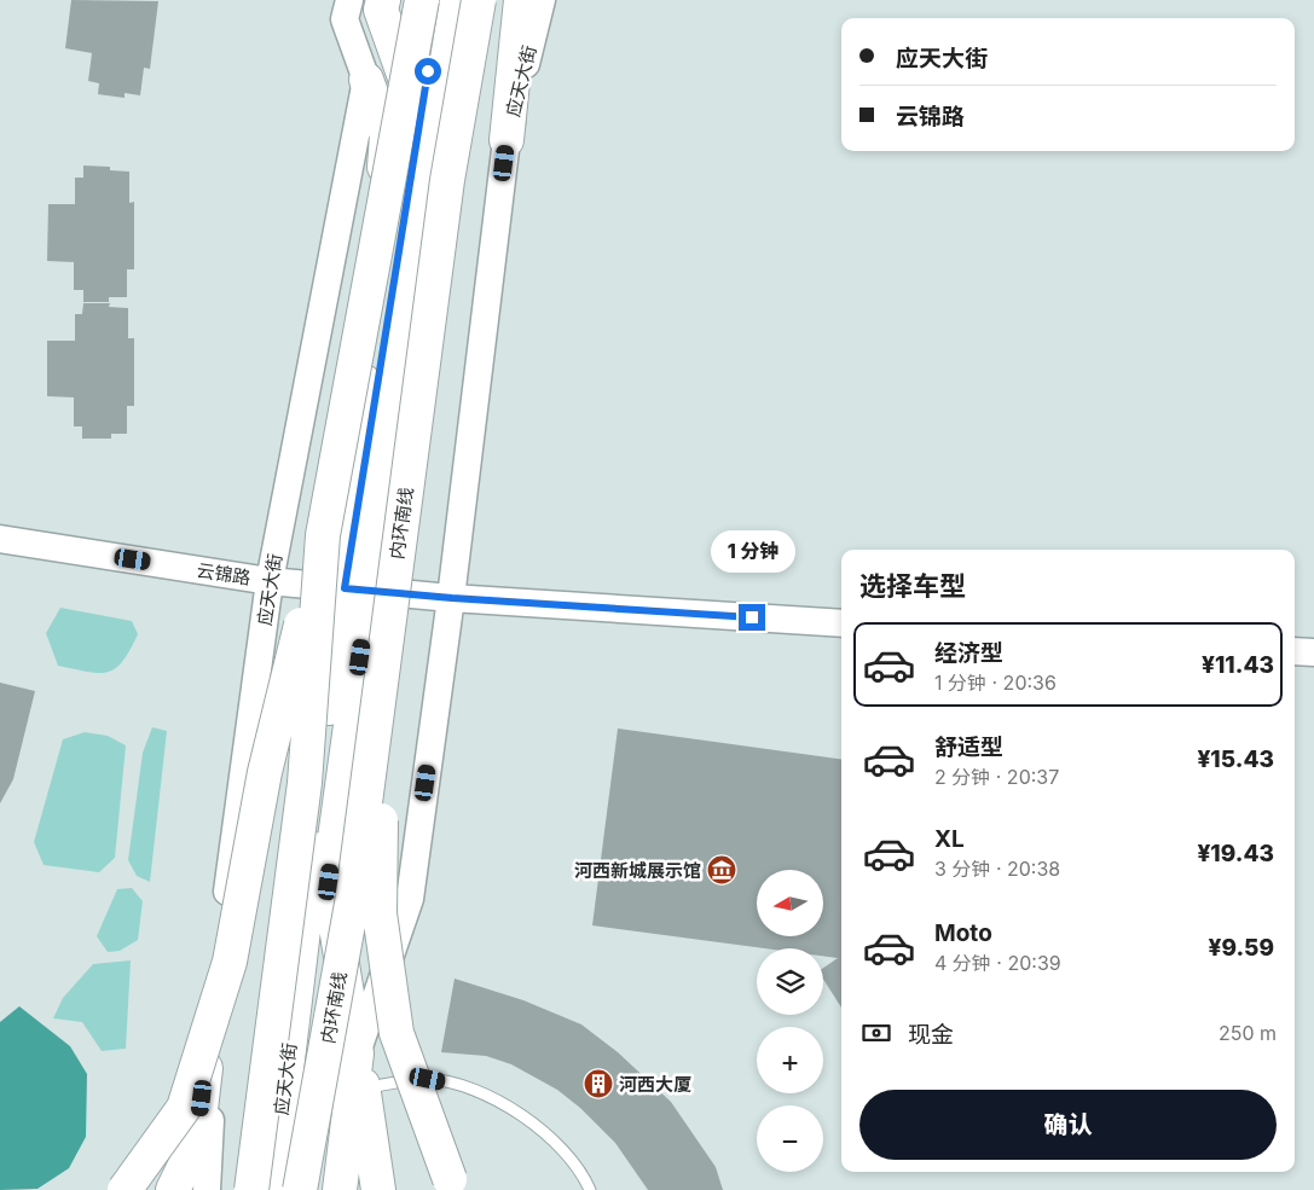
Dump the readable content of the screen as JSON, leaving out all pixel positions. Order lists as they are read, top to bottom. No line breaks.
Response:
{"streets":{"main road":["应天大街","内环南线"],"street":["云锦路"]},"crossings":[["应天大街","云锦路"]],"places":{"museum":["河西新城展示馆"],"building":["河西大厦"]},"north":"left","page":{"banner":["应天大街","云锦路"],"bubble":"1 分钟","heading":"选择车型","list":[{"name":"经济型","note":"1 分钟 · 20:36","value":"¥11.43"},{"name":"舒适型","note":"2 分钟 · 20:37","value":"¥15.43"},{"name":"XL","note":"3 分钟 · 20:38","value":"¥19.43"},{"name":"Moto","note":"4 分钟 · 20:39","value":"¥9.59"}],"map_buttons":["+","−"],"pay":["现金","250 m"],"buttons":"确认"}}
